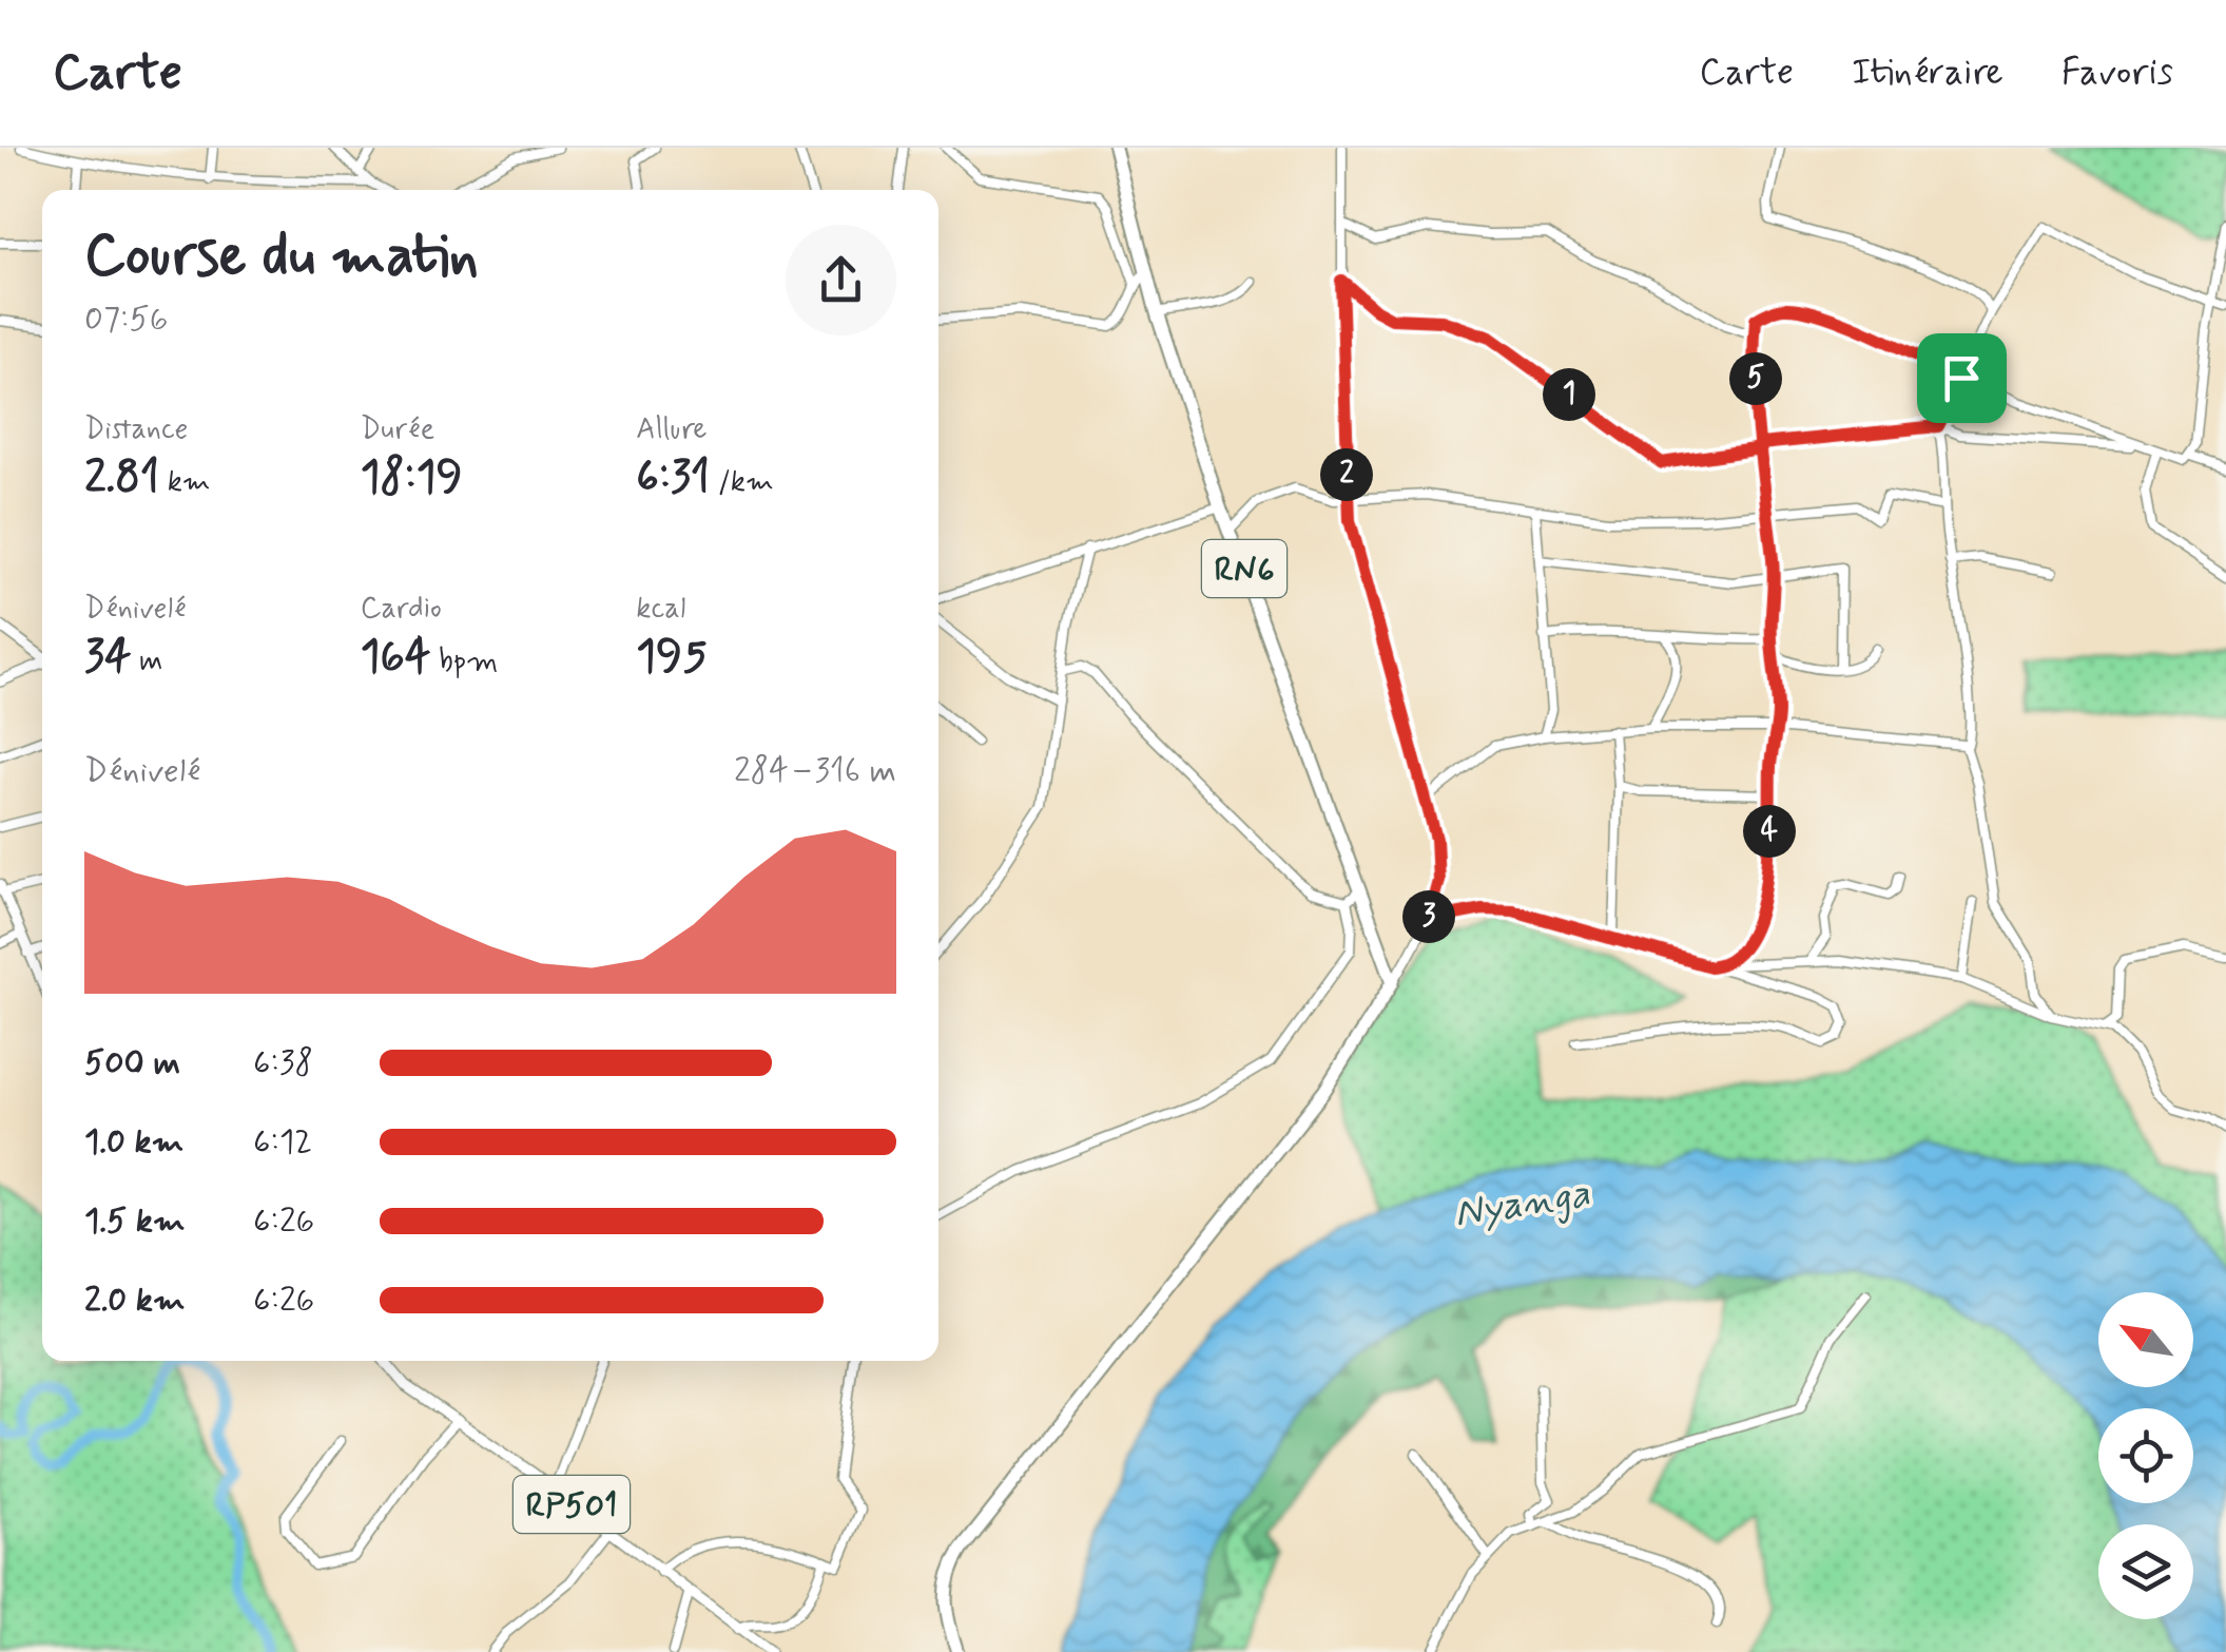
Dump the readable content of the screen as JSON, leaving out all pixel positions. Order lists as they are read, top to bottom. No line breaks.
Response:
{"streets":{"highway":["RN6"],"main road":["RP501"]},"water":["Nyanga"],"north":"top left","page":{"header":"Carte","nav":["Carte","Itinéraire","Favoris"],"heading":["Course du matin","07:56"],"pins":["5","1","2","4","3"],"stats":[["Distance","2.81 km"],["Durée","18:19"],["Allure","6:31 /km"],["Dénivelé","34 m"],["Cardio","164 bpm"],["kcal","195"]],"chart":["Dénivelé","284–316 m"],"list":[{"name":"500 m","note":"6:38"},{"name":"1.0 km","note":"6:12"},{"name":"1.5 km","note":"6:26"},{"name":"2.0 km","note":"6:26"}]}}
